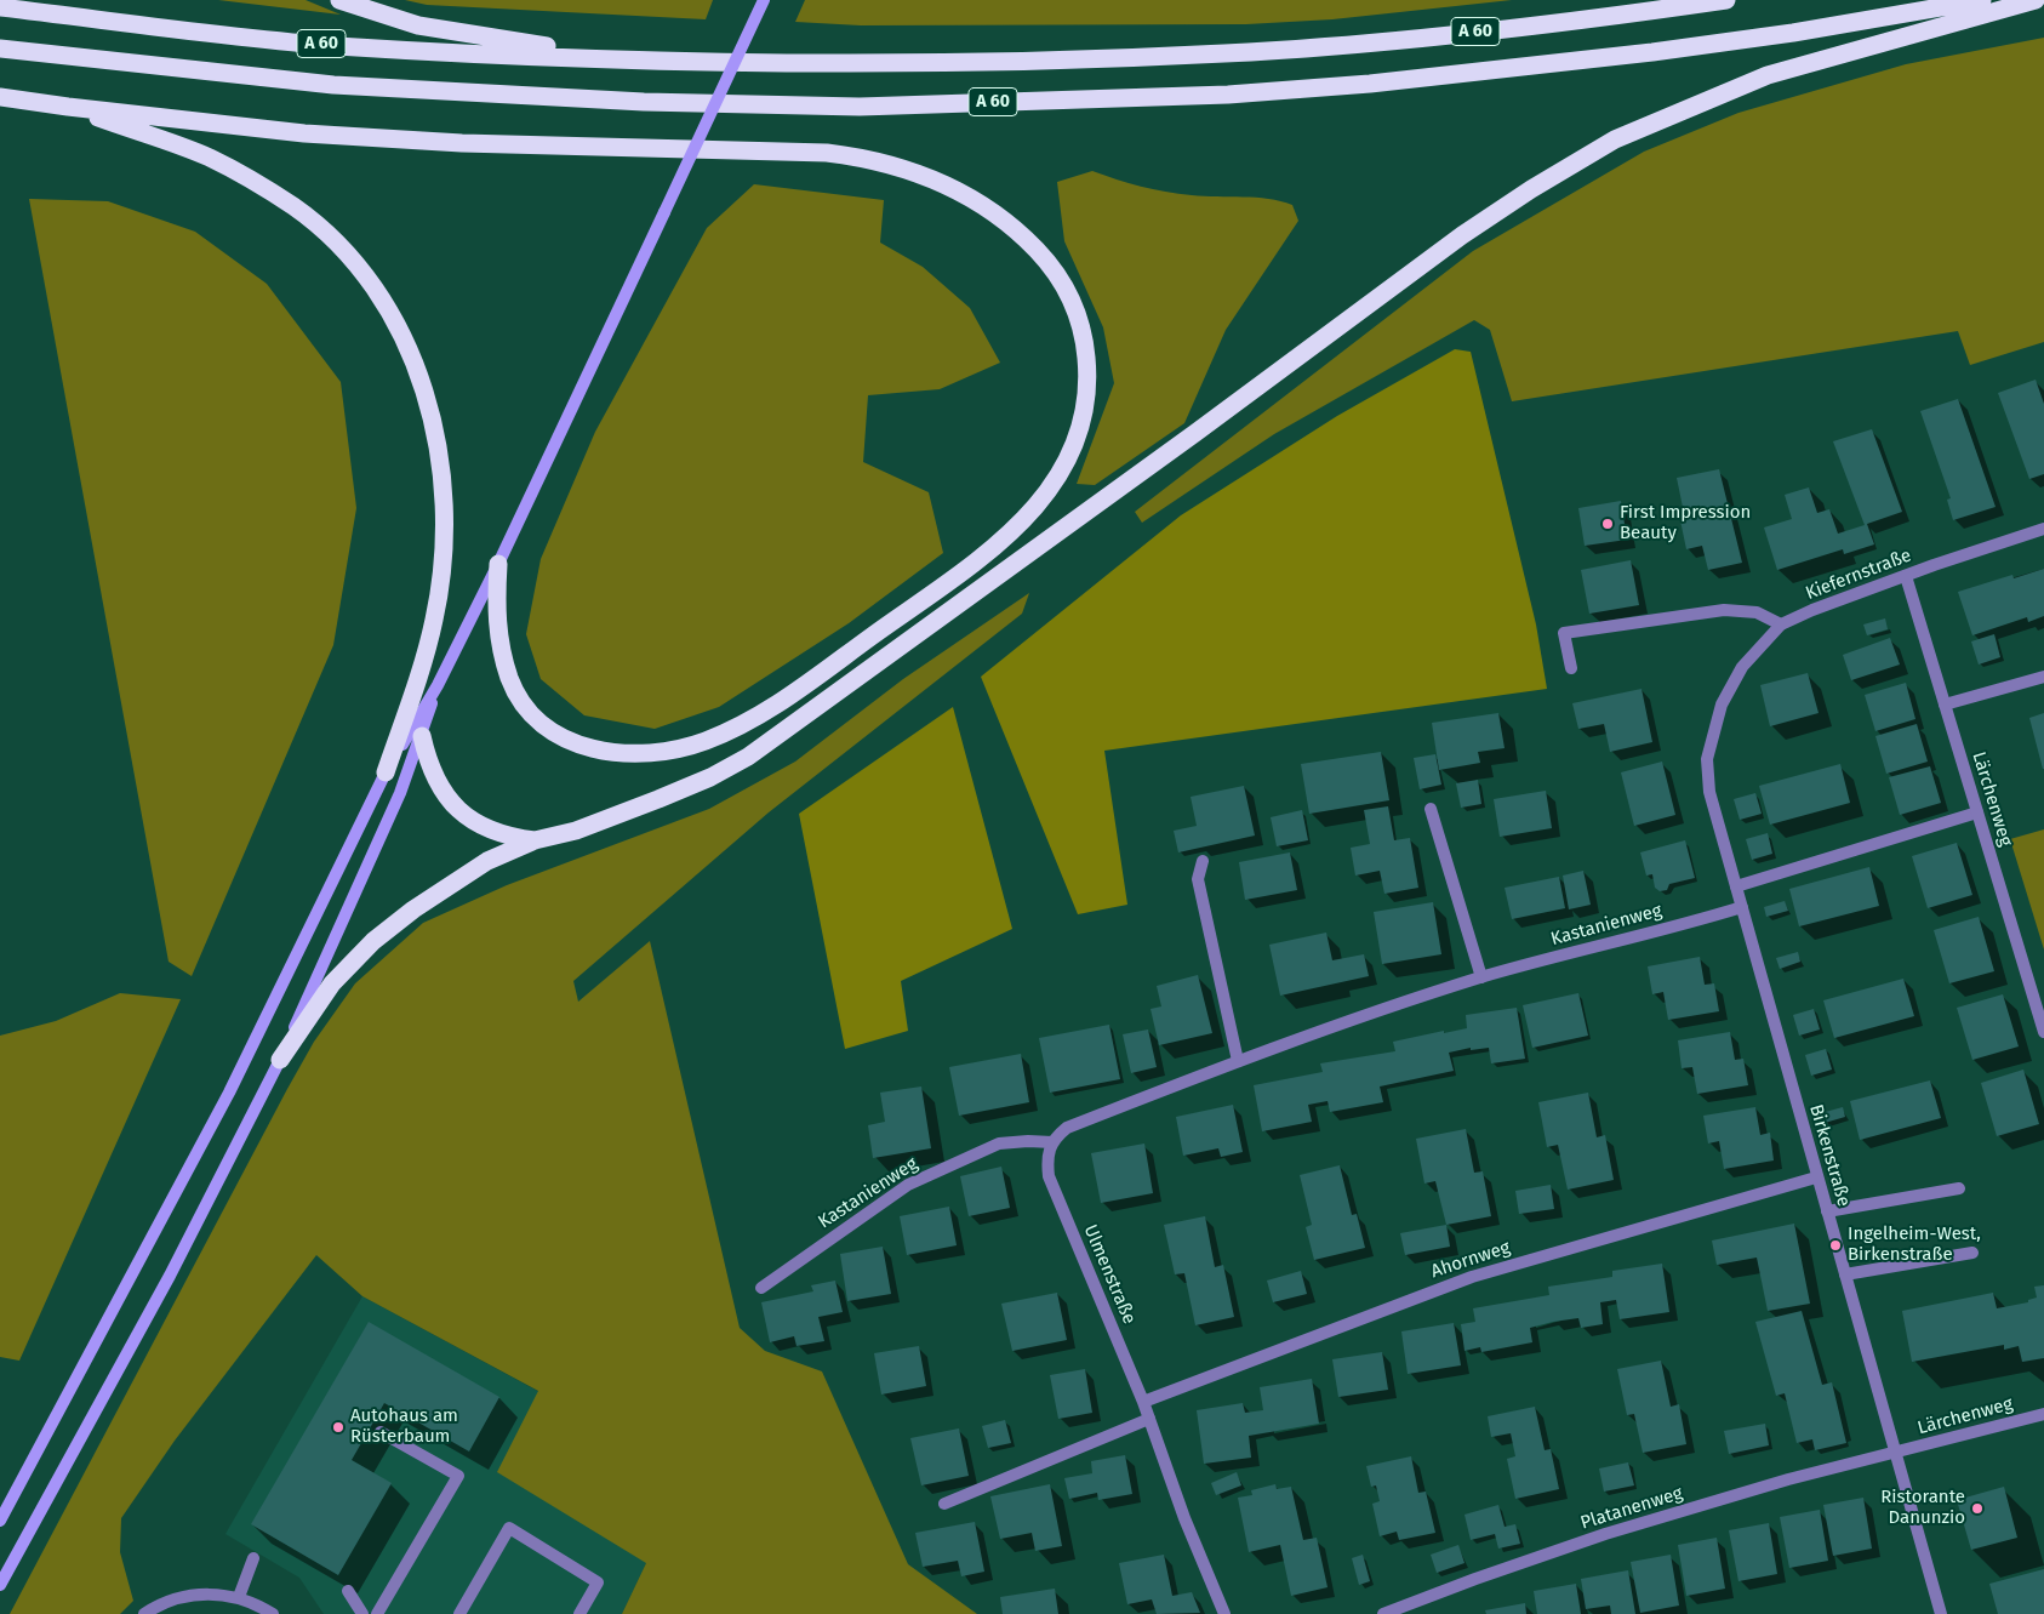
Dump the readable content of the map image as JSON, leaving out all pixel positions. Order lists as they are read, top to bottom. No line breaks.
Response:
{"streets":{"highway":["A 60"],"street":["Kiefernstraße","Lärchenweg","Kastanienweg","Birkenstraße","Ahornweg","Ulmenstraße","Platanenweg"]},"crossings":[["Kiefernstraße","Lärchenweg"],["Kiefernstraße","Birkenstraße"],["Lärchenweg","Birkenstraße"],["Lärchenweg","Platanenweg"],["Kastanienweg","Birkenstraße"],["Kastanienweg","Ulmenstraße"],["Birkenstraße","Ahornweg"],["Birkenstraße","Platanenweg"],["Ahornweg","Ulmenstraße"]],"places":["First Impression Beauty","Ingelheim-West, Birkenstraße","Autohaus am Rüsterbaum","Ristorante Danunzio"]}
